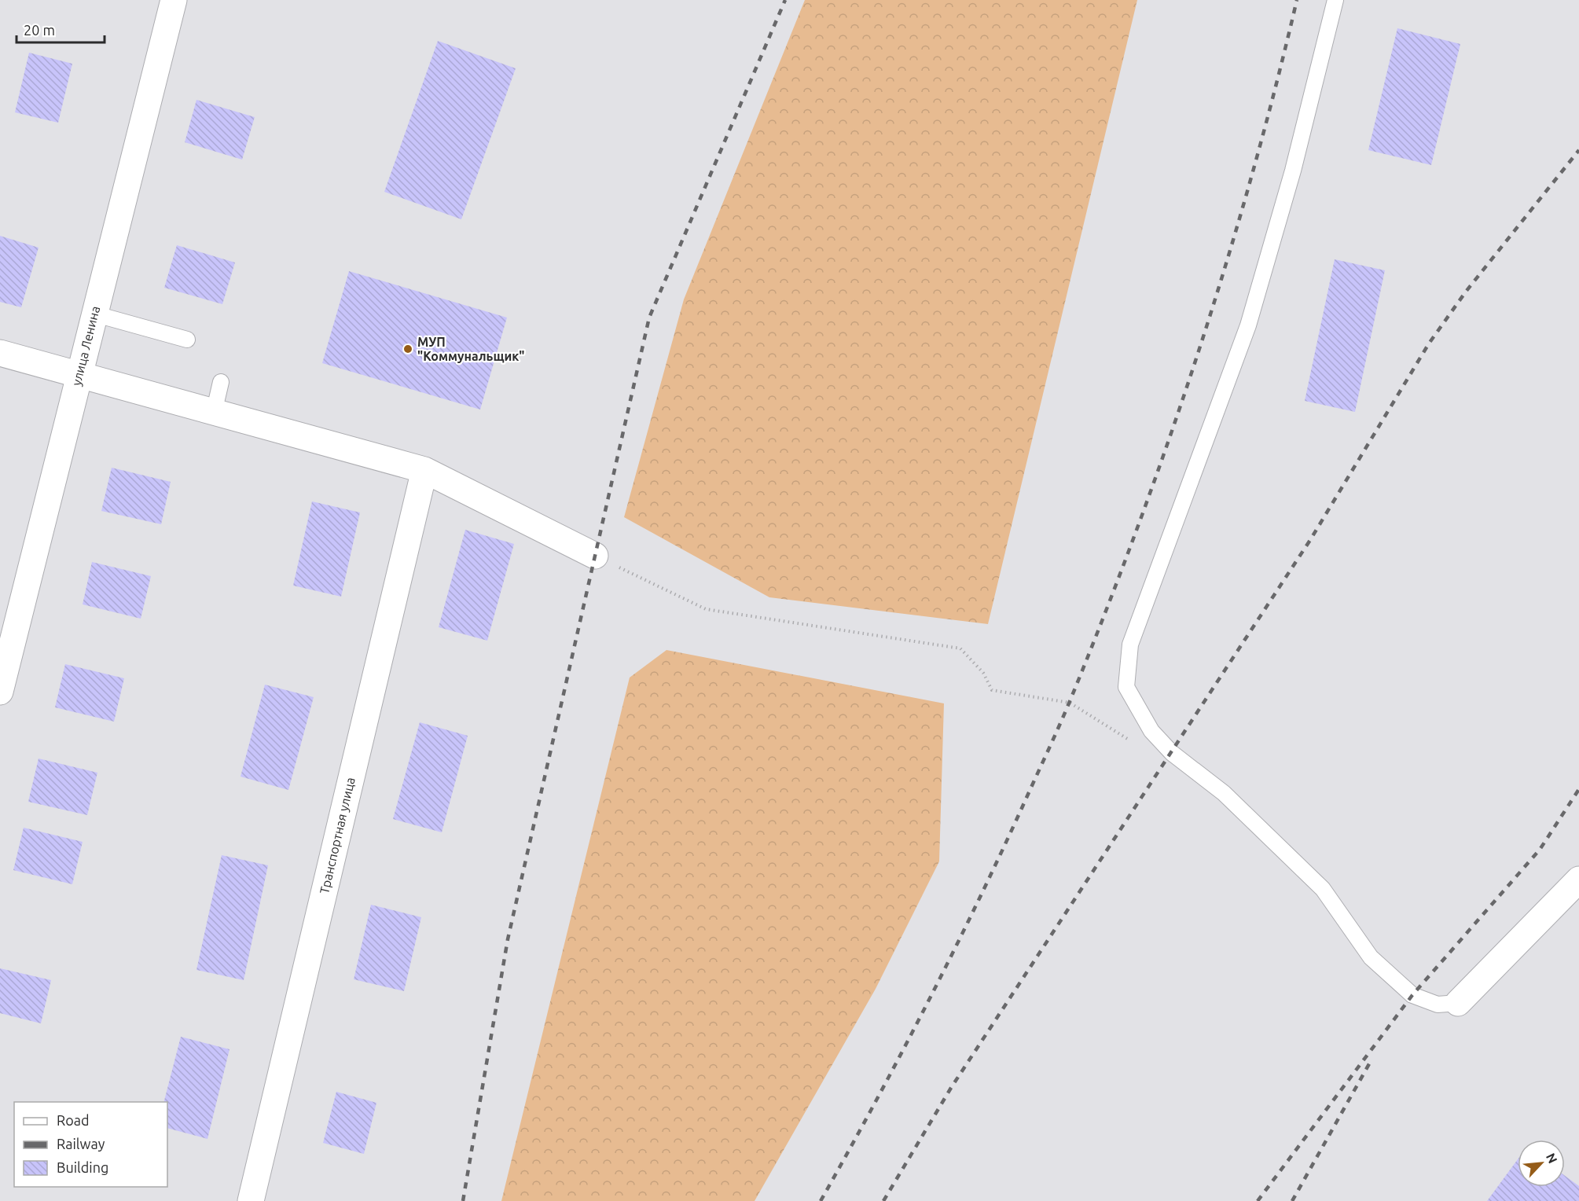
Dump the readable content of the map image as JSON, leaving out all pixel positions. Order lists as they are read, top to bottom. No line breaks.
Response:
{"streets":{"street":["улица Ленина","Транспортная улица"]},"places":["МУП \"Коммунальщик\""],"legend":["Road","Railway","Building"],"scale_bar":"20 m","north":"top right"}
